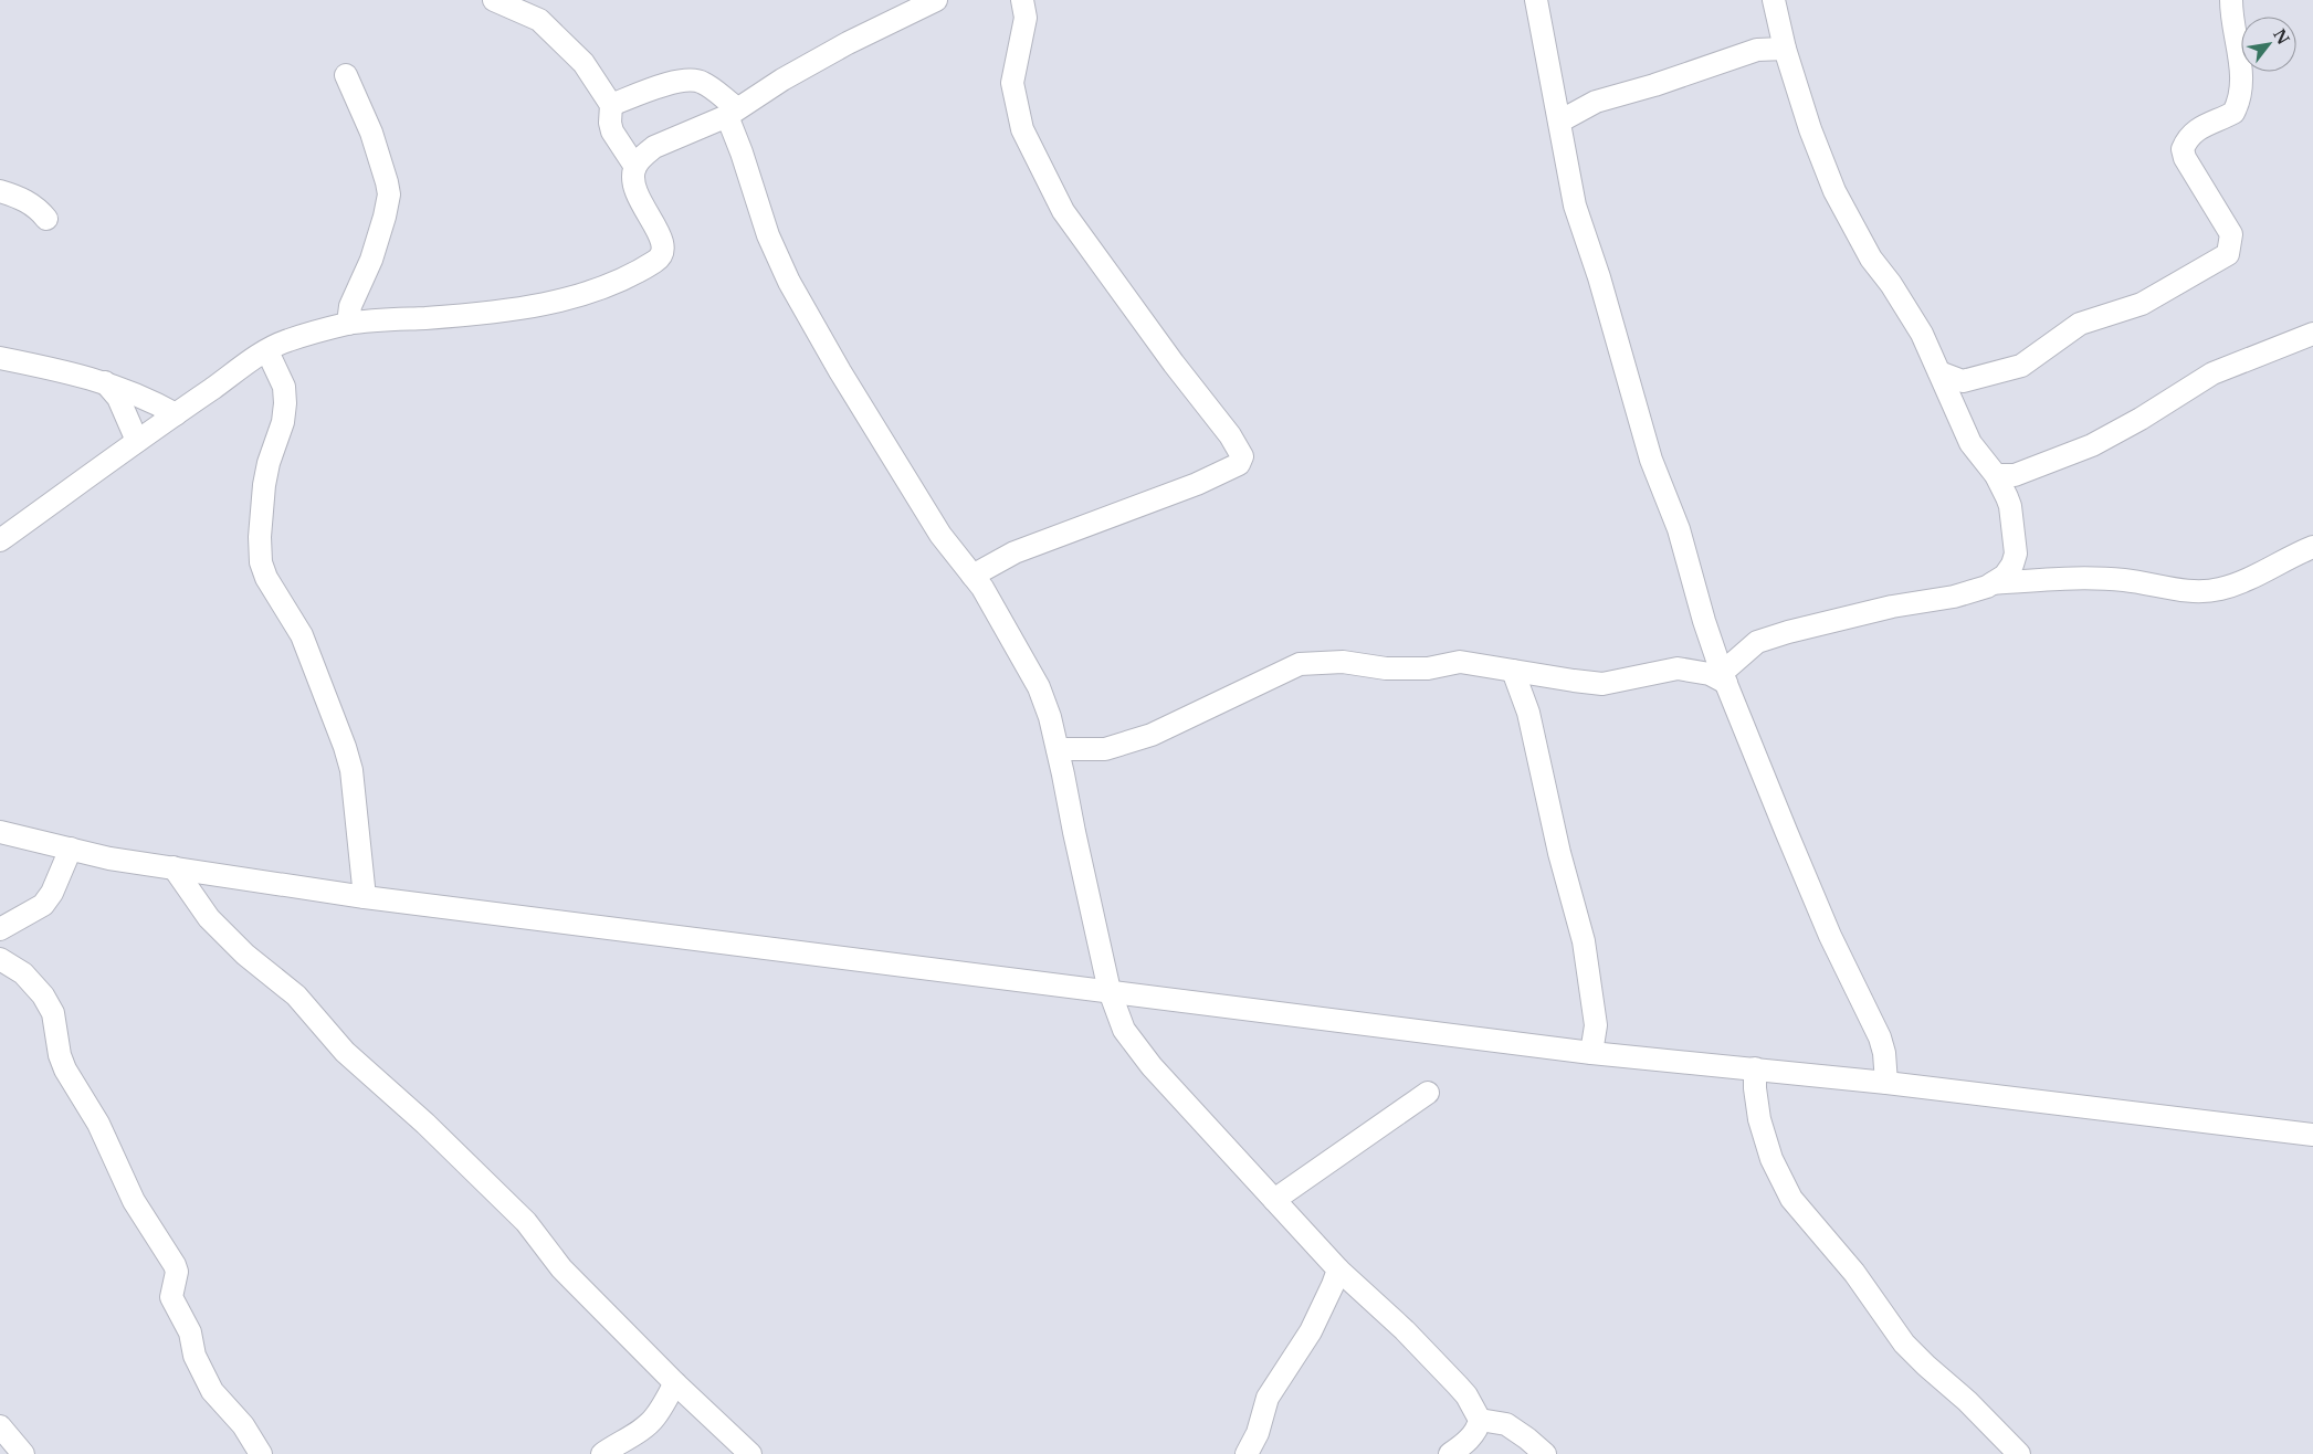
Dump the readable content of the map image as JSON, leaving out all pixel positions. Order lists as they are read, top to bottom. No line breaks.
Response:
{"north":"top right"}
